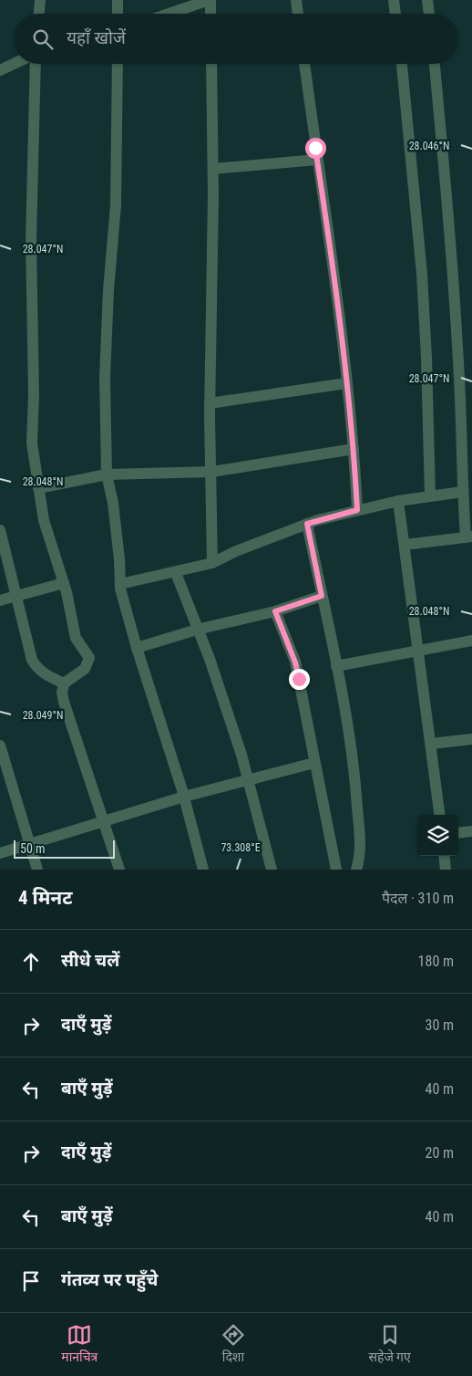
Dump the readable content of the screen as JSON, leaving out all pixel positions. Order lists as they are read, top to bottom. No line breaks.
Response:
{"scale_bar":"50 m","page":{"search":"यहाँ खोजें","scale":"50 m","heading":["4 मिनट","पैदल · 310 m"],"list":[["सीधे चलें","180 m"],["दाएँ मुड़ें","30 m"],["बाएँ मुड़ें","40 m"],["दाएँ मुड़ें","20 m"],["बाएँ मुड़ें","40 m"],"गंतव्य पर पहुँचे"],"nav":["मानचित्र","दिशा","सहेजे गए"]},"coordinates":["28.046°N","28.047°N","28.048°N","28.049°N","73.308°E"]}
